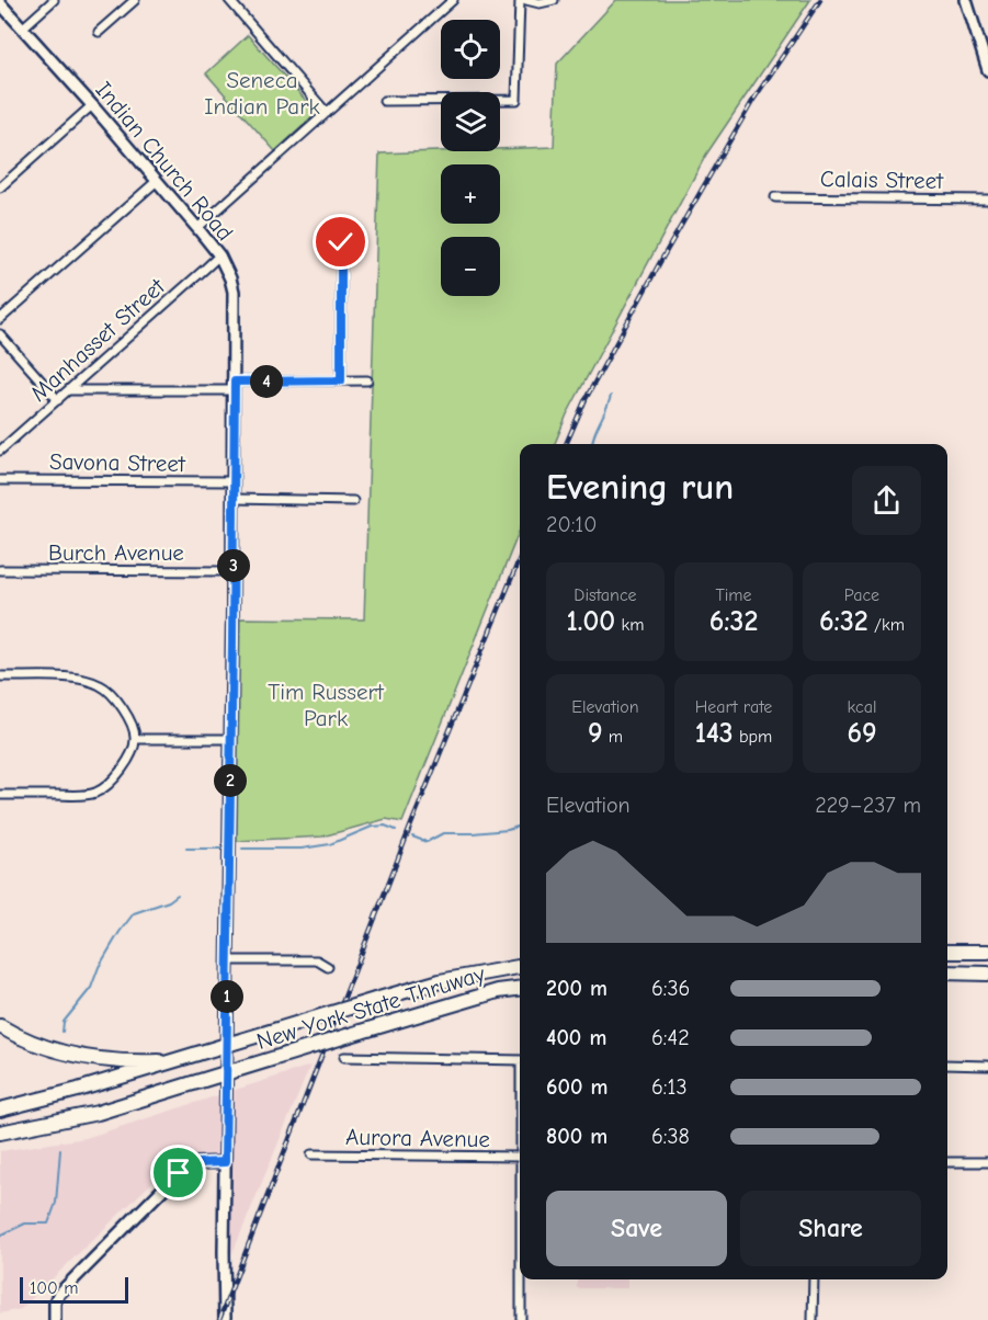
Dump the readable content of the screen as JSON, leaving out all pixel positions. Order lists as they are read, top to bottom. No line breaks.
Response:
{"streets":{"highway":["New York State Thruway"],"street":["Indian Church Road","Calais Street","Manhasset Street","Savona Street","Burch Avenue","Aurora Avenue"]},"crossings":[["Indian Church Road","Manhasset Street"],["Indian Church Road","Savona Street"],["Indian Church Road","Burch Avenue"]],"parks":["Seneca Indian Park","Tim Russert Park"],"scale_bar":"100 m","page":{"map_buttons":["+","−"],"pins":["4","3","2","1"],"heading":["Evening run","20:10"],"stats":[["Distance","1.00 km"],["Time","6:32"],["Pace","6:32 /km"],["Elevation","9 m"],["Heart rate","143 bpm"],["kcal","69"]],"chart":["Elevation","229–237 m"],"list":[{"name":"200 m","note":"6:36"},{"name":"400 m","note":"6:42"},{"name":"600 m","note":"6:13"},{"name":"800 m","note":"6:38"}],"buttons":["Save","Share"],"scale":"100 m"}}
